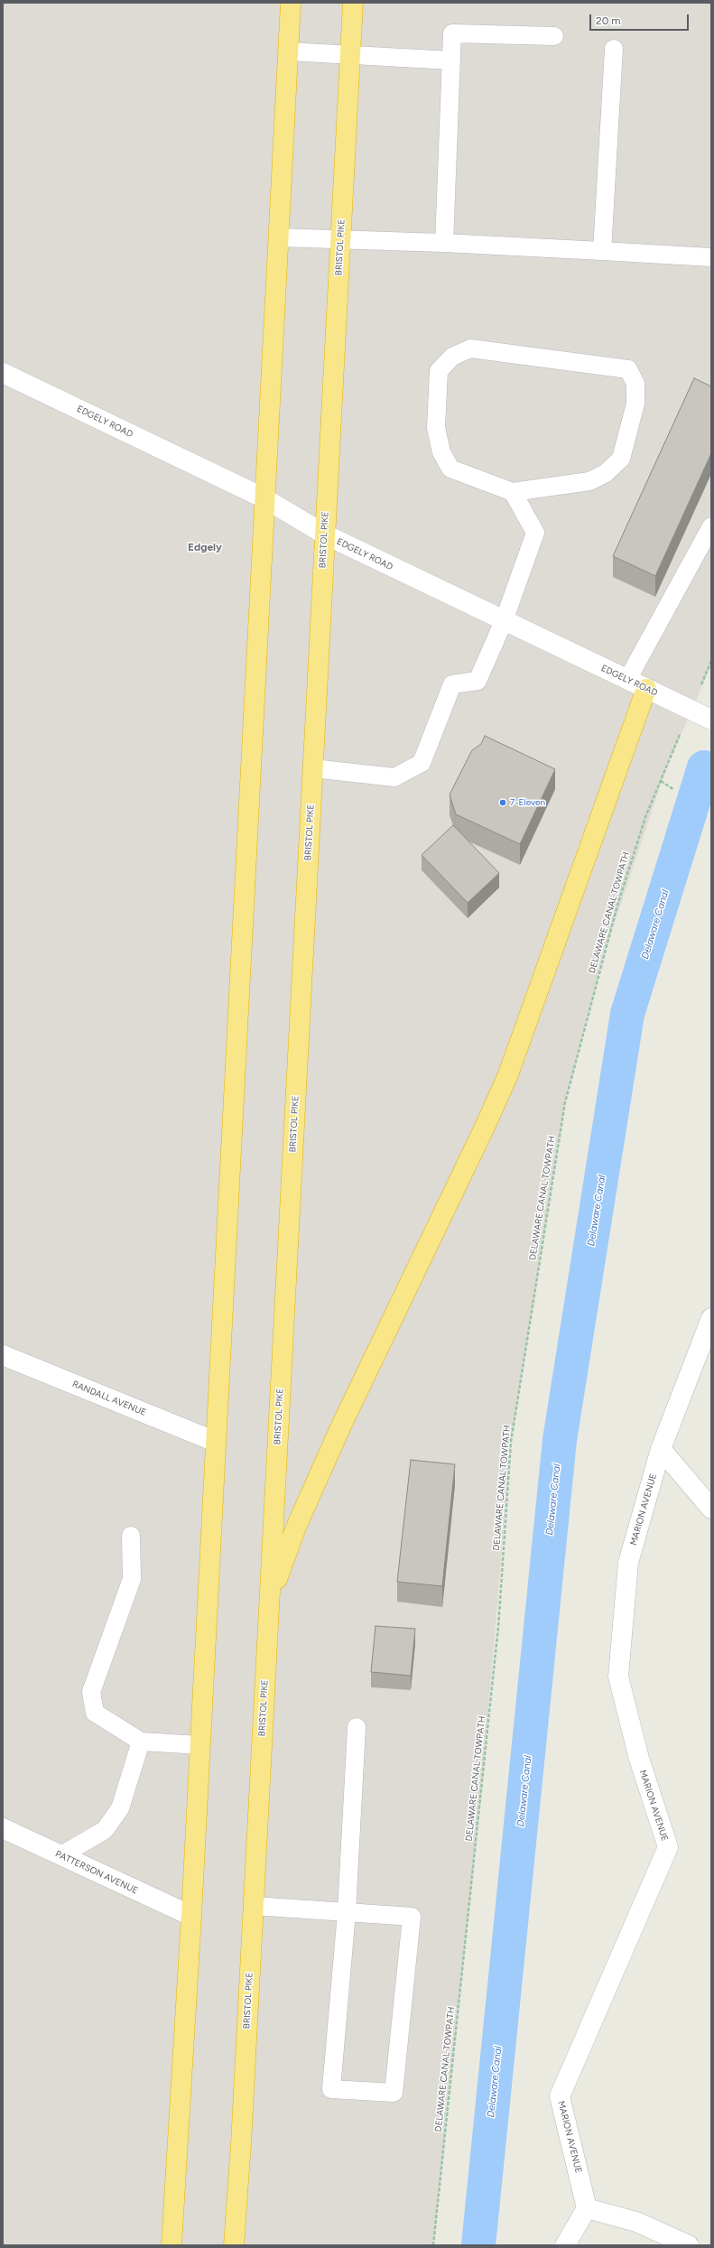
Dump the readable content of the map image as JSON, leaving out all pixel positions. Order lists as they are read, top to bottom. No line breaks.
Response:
{"streets":{"highway":["BRISTOL PIKE"],"street":["EDGELY ROAD","RANDALL AVENUE","MARION AVENUE","PATTERSON AVENUE"],"path":["DELAWARE CANAL TOWPATH"]},"crossings":[["BRISTOL PIKE","EDGELY ROAD"]],"districts":["Edgely"],"water":["Delaware Canal"],"places":["7-Eleven"],"scale_bar":"20 m"}
